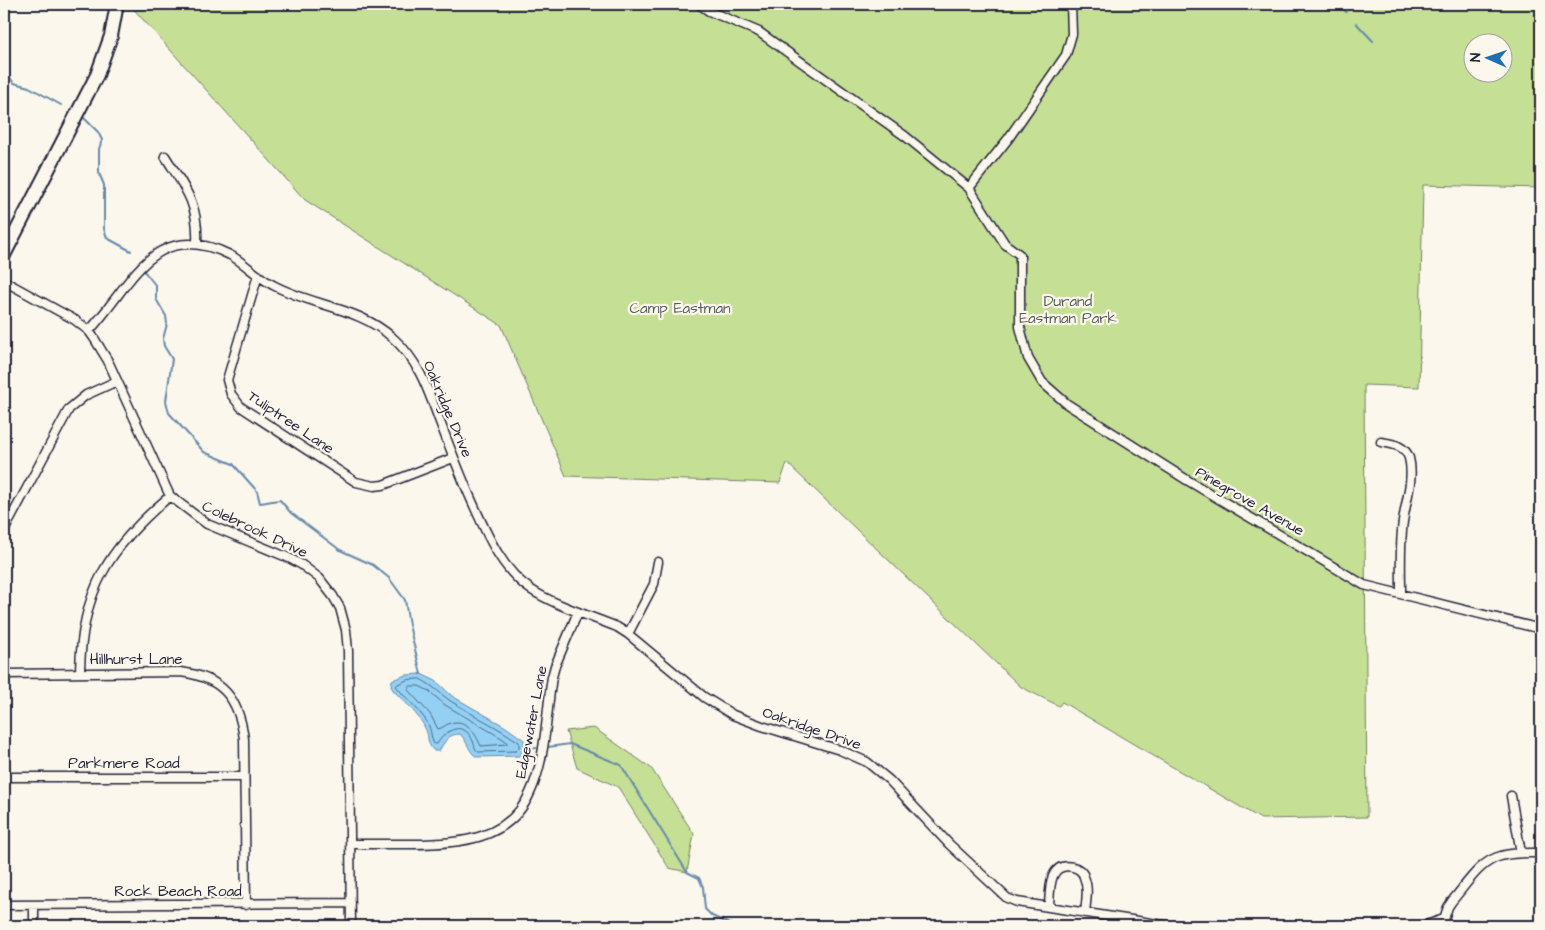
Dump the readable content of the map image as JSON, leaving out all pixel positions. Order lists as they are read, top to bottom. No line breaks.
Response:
{"streets":{"street":["Oakridge Drive","Tuliptree Lane","Pinegrove Avenue","Colebrook Drive","Hillhurst Lane","Edgewater Lane","Parkmere Road","Rock Beach Road"]},"crossings":[["Oakridge Drive","Tuliptree Lane"],["Oakridge Drive","Colebrook Drive"],["Oakridge Drive","Edgewater Lane"],["Colebrook Drive","Edgewater Lane"],["Colebrook Drive","Rock Beach Road"],["Hillhurst Lane","Parkmere Road"],["Hillhurst Lane","Rock Beach Road"]],"parks":["Durand Eastman Park","Camp Eastman"],"north":"left"}
